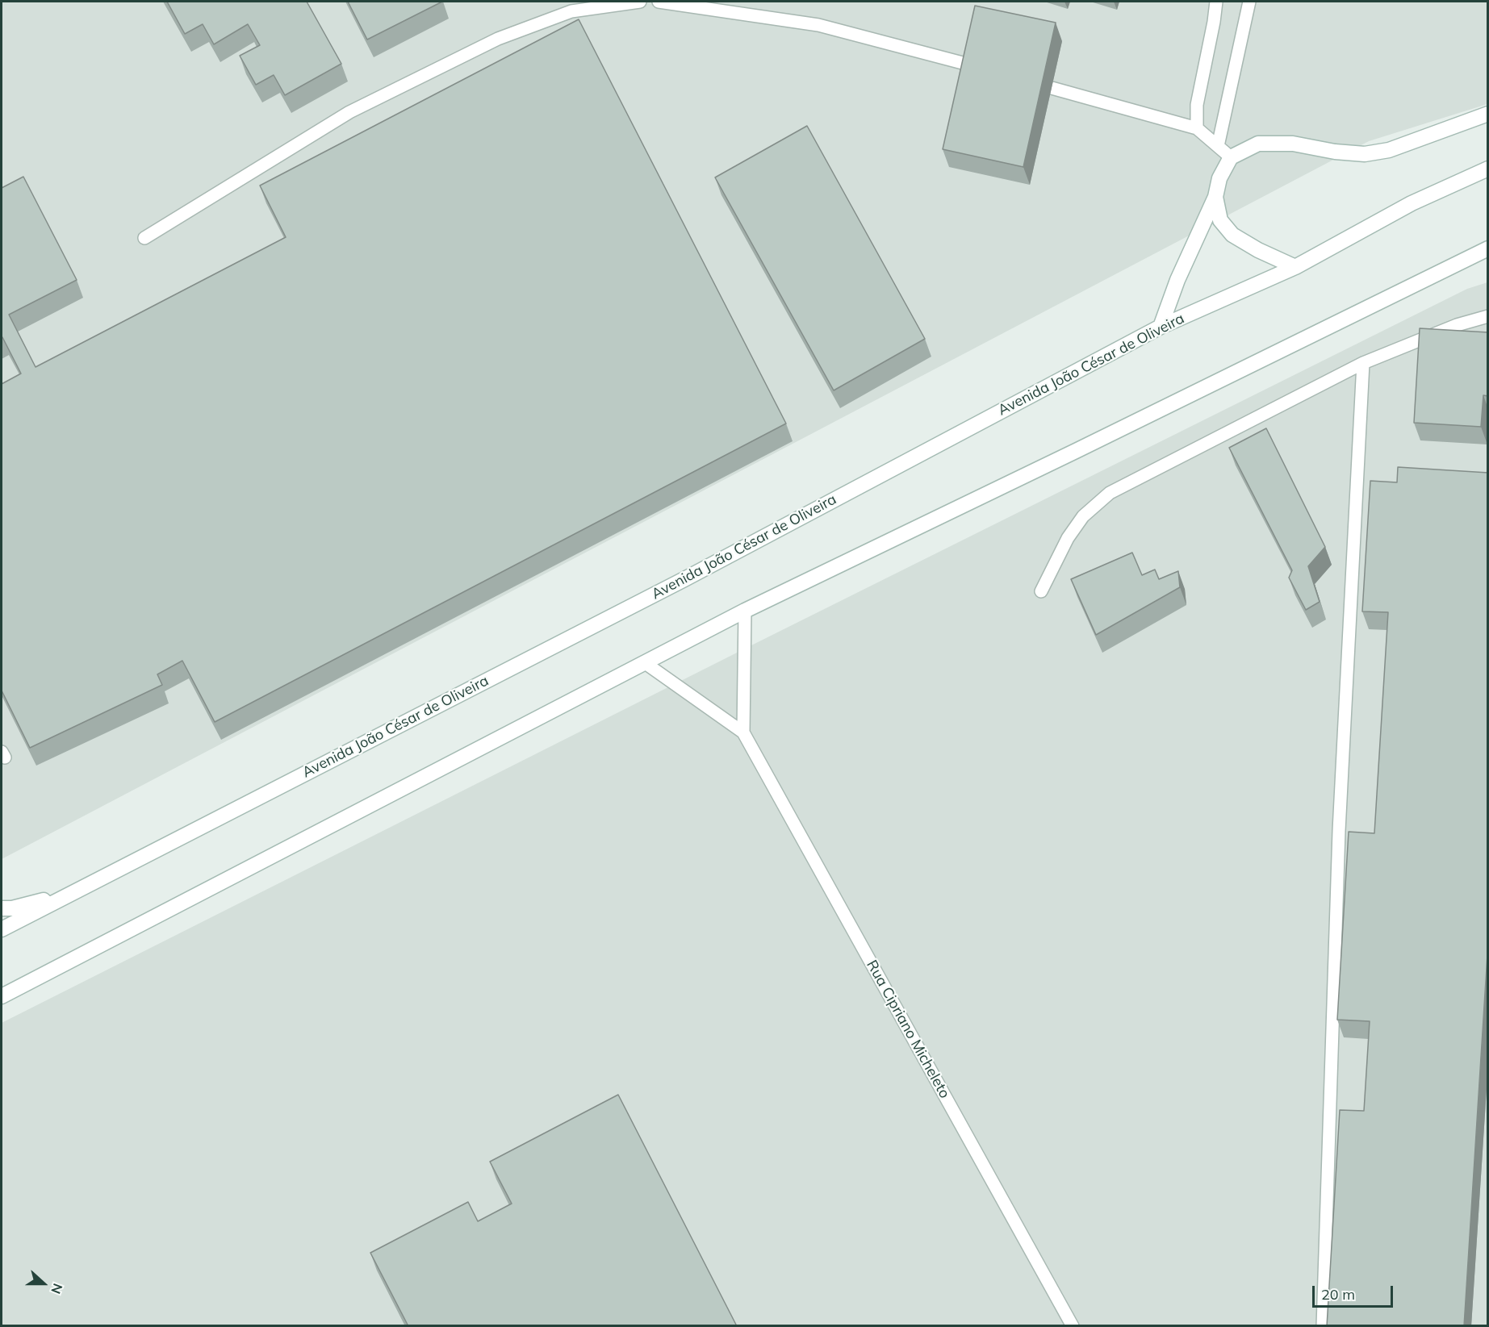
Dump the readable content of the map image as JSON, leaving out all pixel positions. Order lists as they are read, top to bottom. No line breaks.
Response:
{"streets":{"main road":["Avenida João César de Oliveira"],"lane":["Rua Cipriano Micheleto"]},"scale_bar":"20 m","north":"right"}
